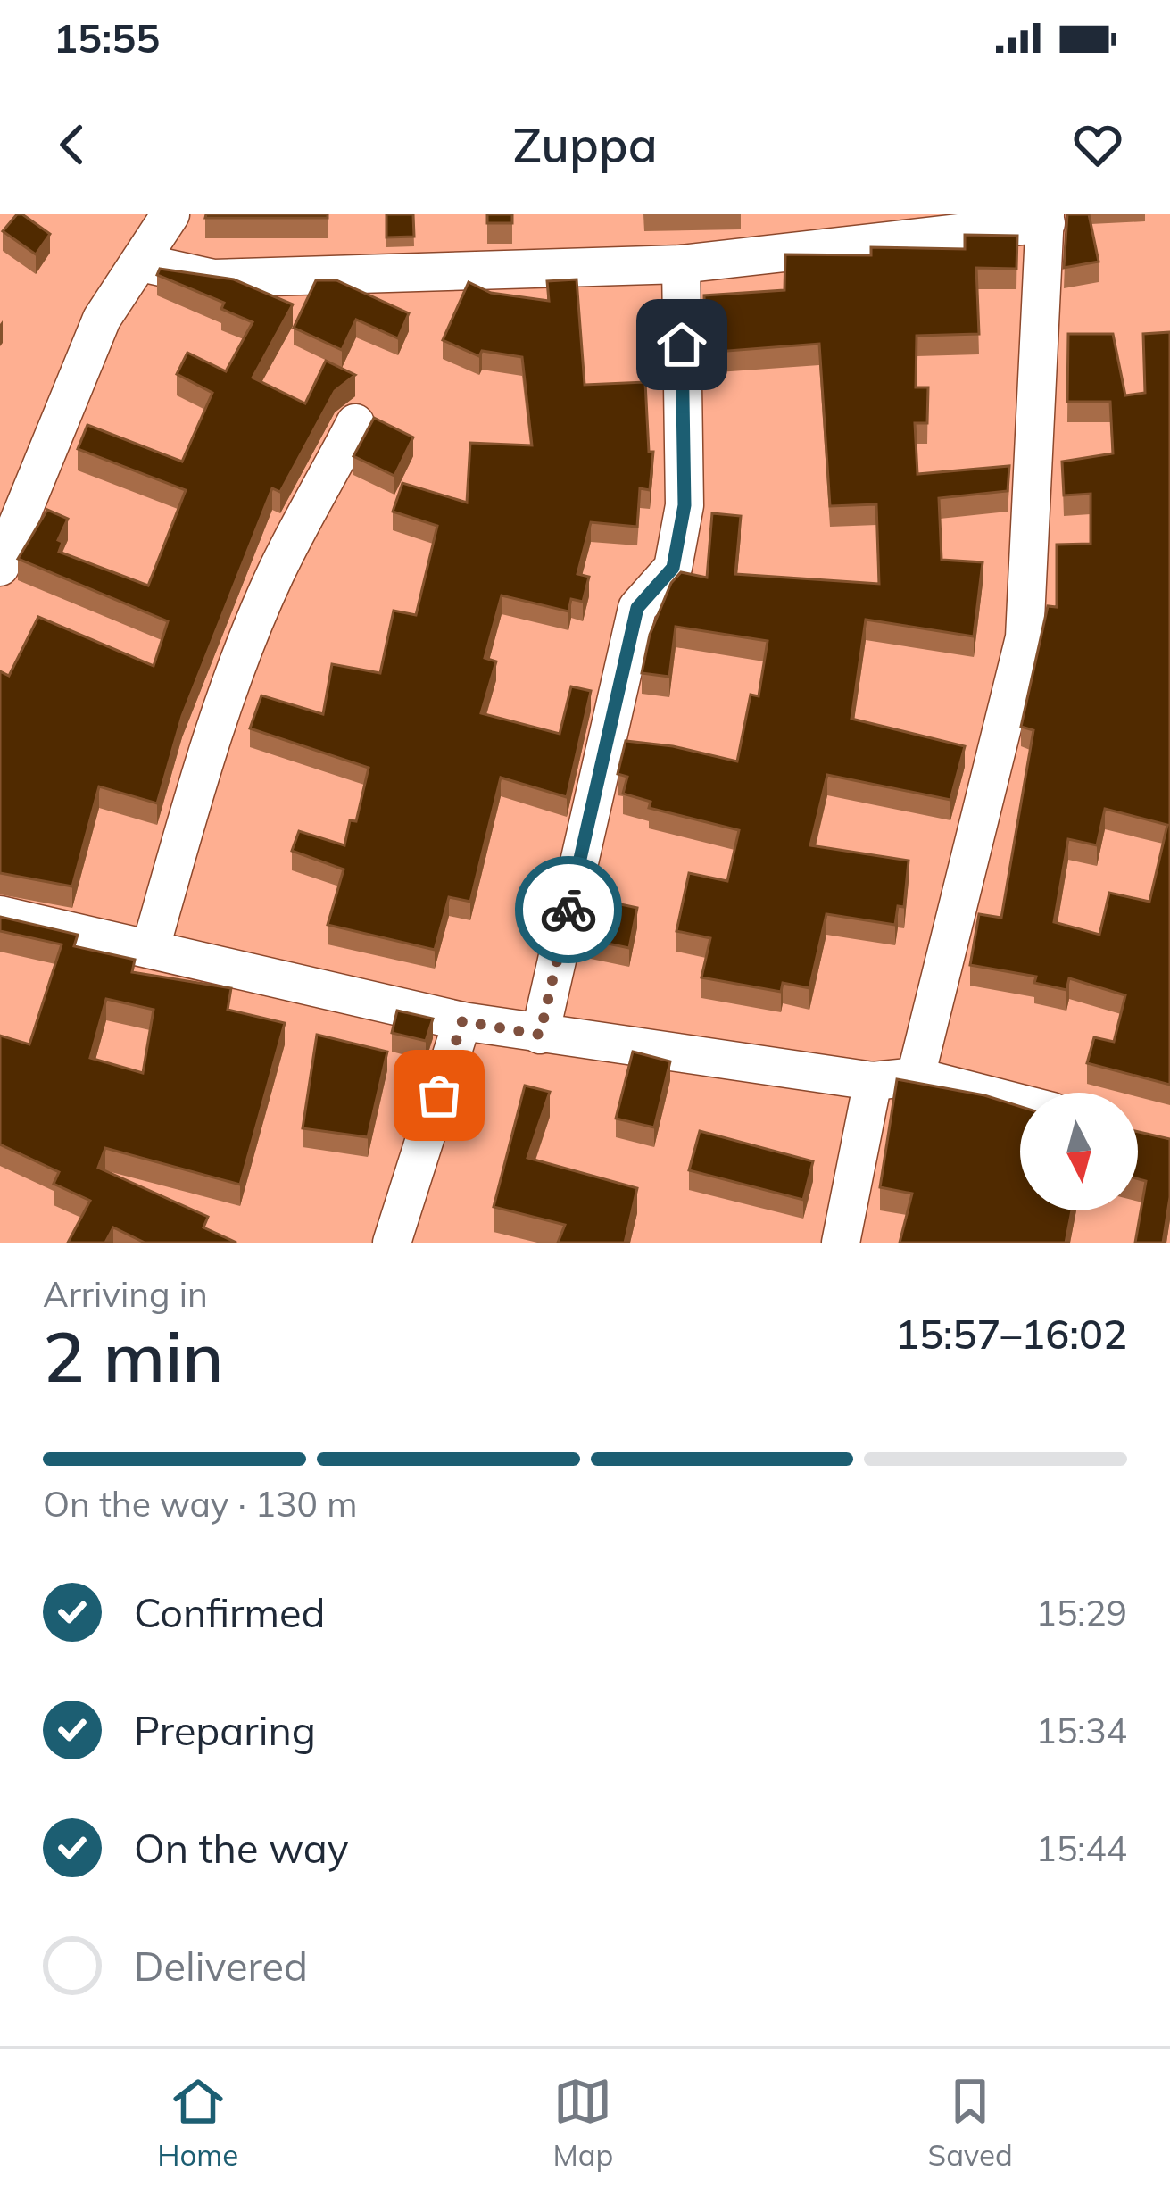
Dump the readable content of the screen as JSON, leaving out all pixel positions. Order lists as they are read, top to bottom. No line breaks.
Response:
{"north":"bottom","page":{"status":"15:55","header":"Zuppa","heading":["2 min","Arriving in","15:57–16:02"],"bar":"On the way · 130 m","list":[["Confirmed","15:29"],["Preparing","15:34"],["On the way","15:44"],"Delivered"],"tabs":["Home","Map","Saved"]}}
